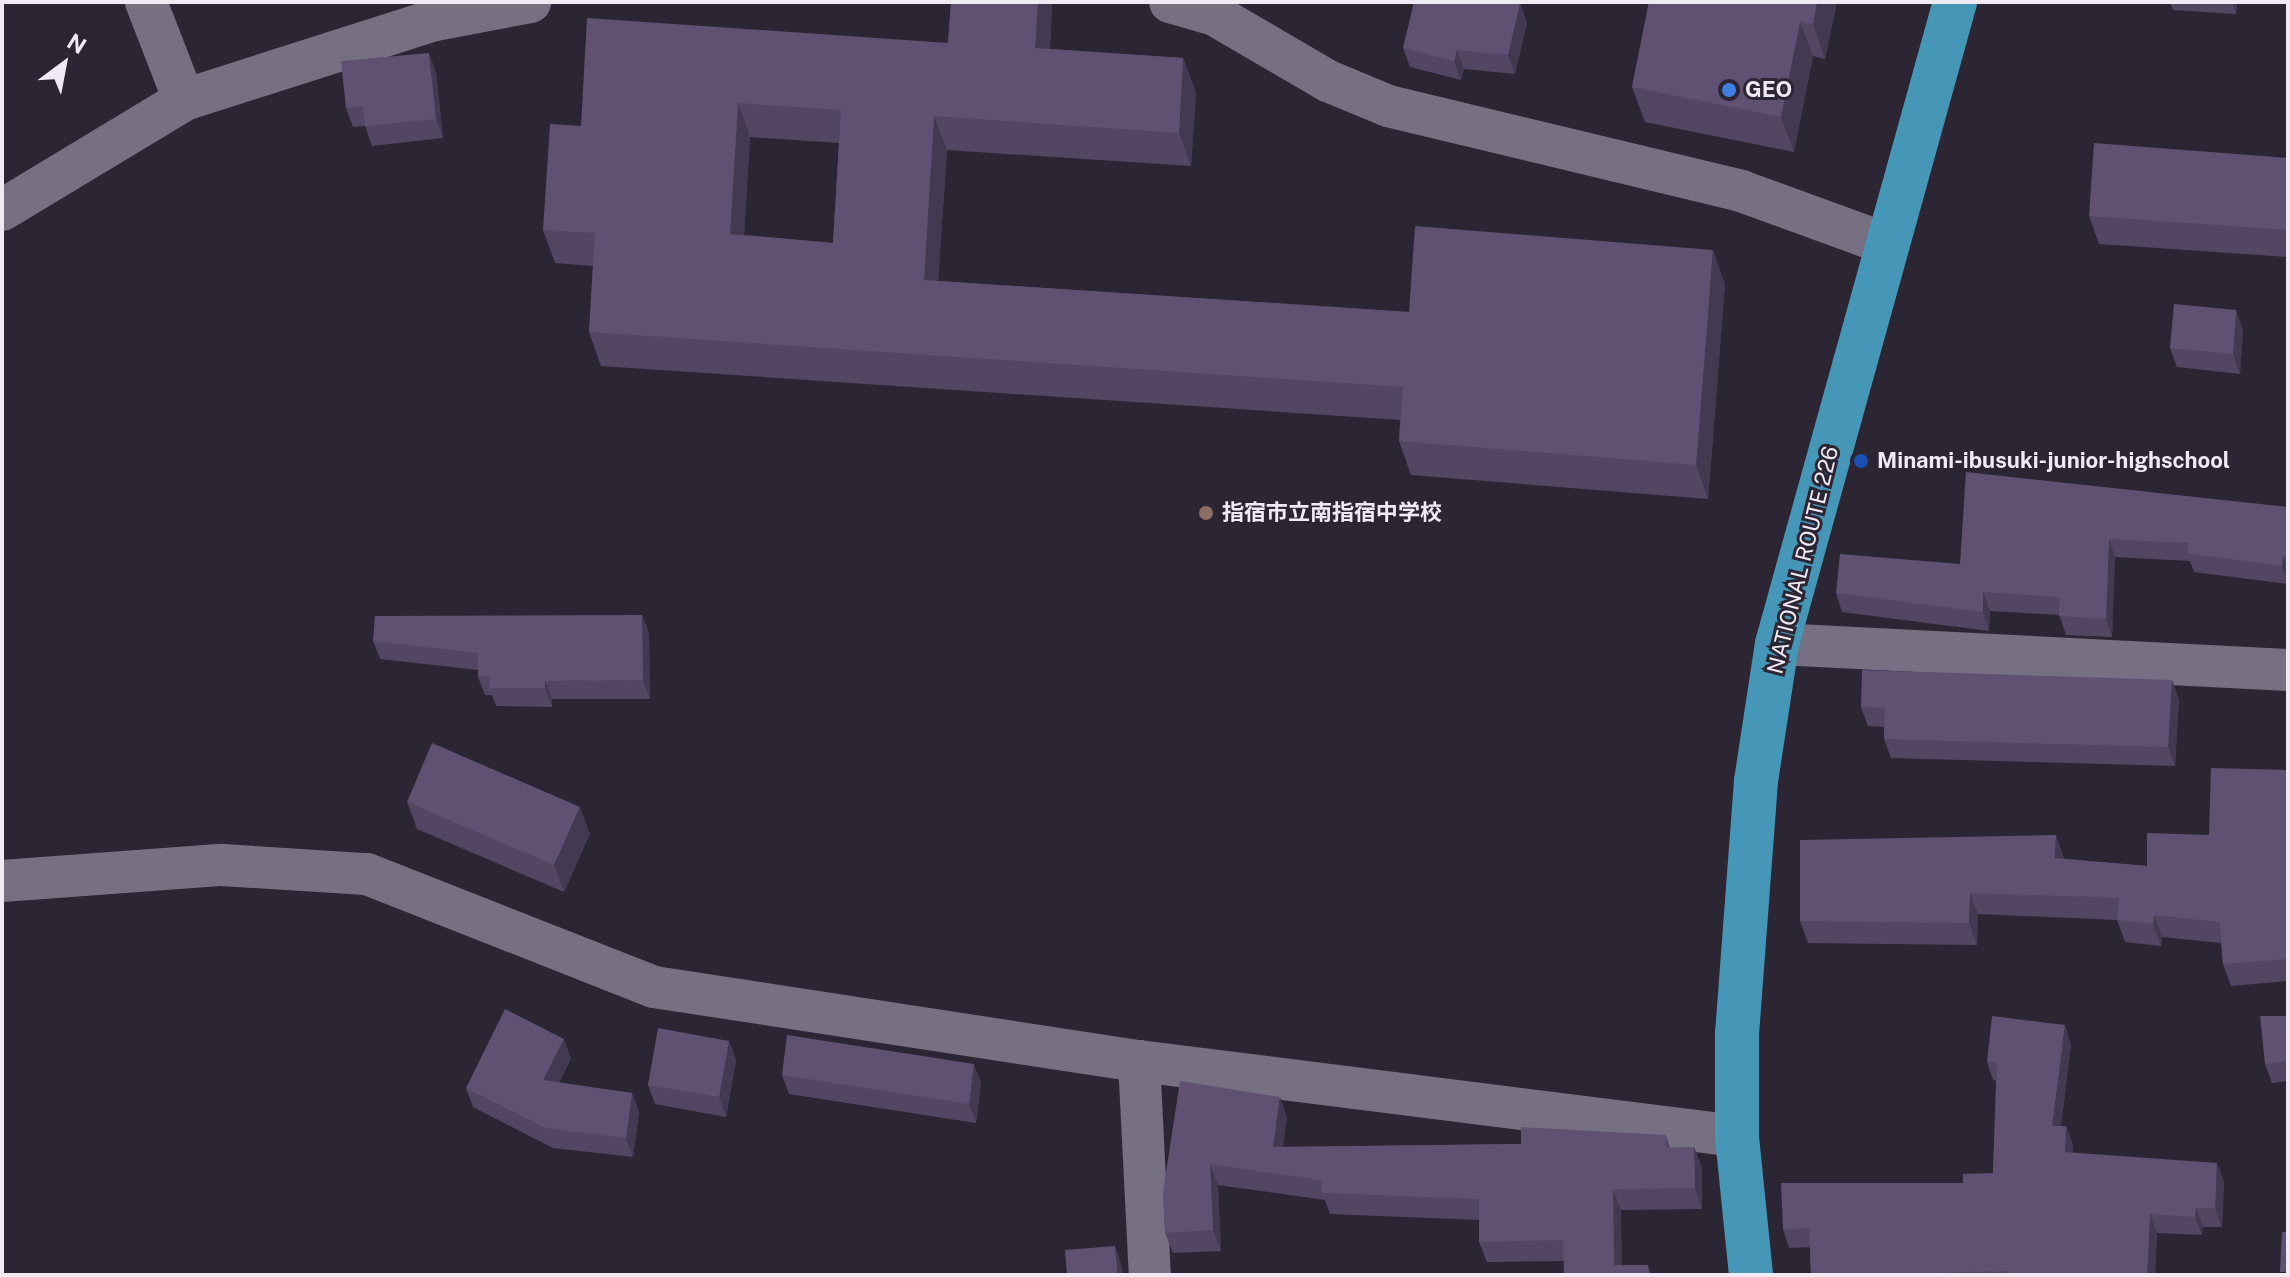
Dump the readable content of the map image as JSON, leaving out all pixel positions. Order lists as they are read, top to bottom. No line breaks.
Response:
{"streets":{"highway":["NATIONAL ROUTE 226"]},"places":["GEO","Minami-ibusuki-junior-highschool","指宿市立南指宿中学校"],"north":"top right"}
